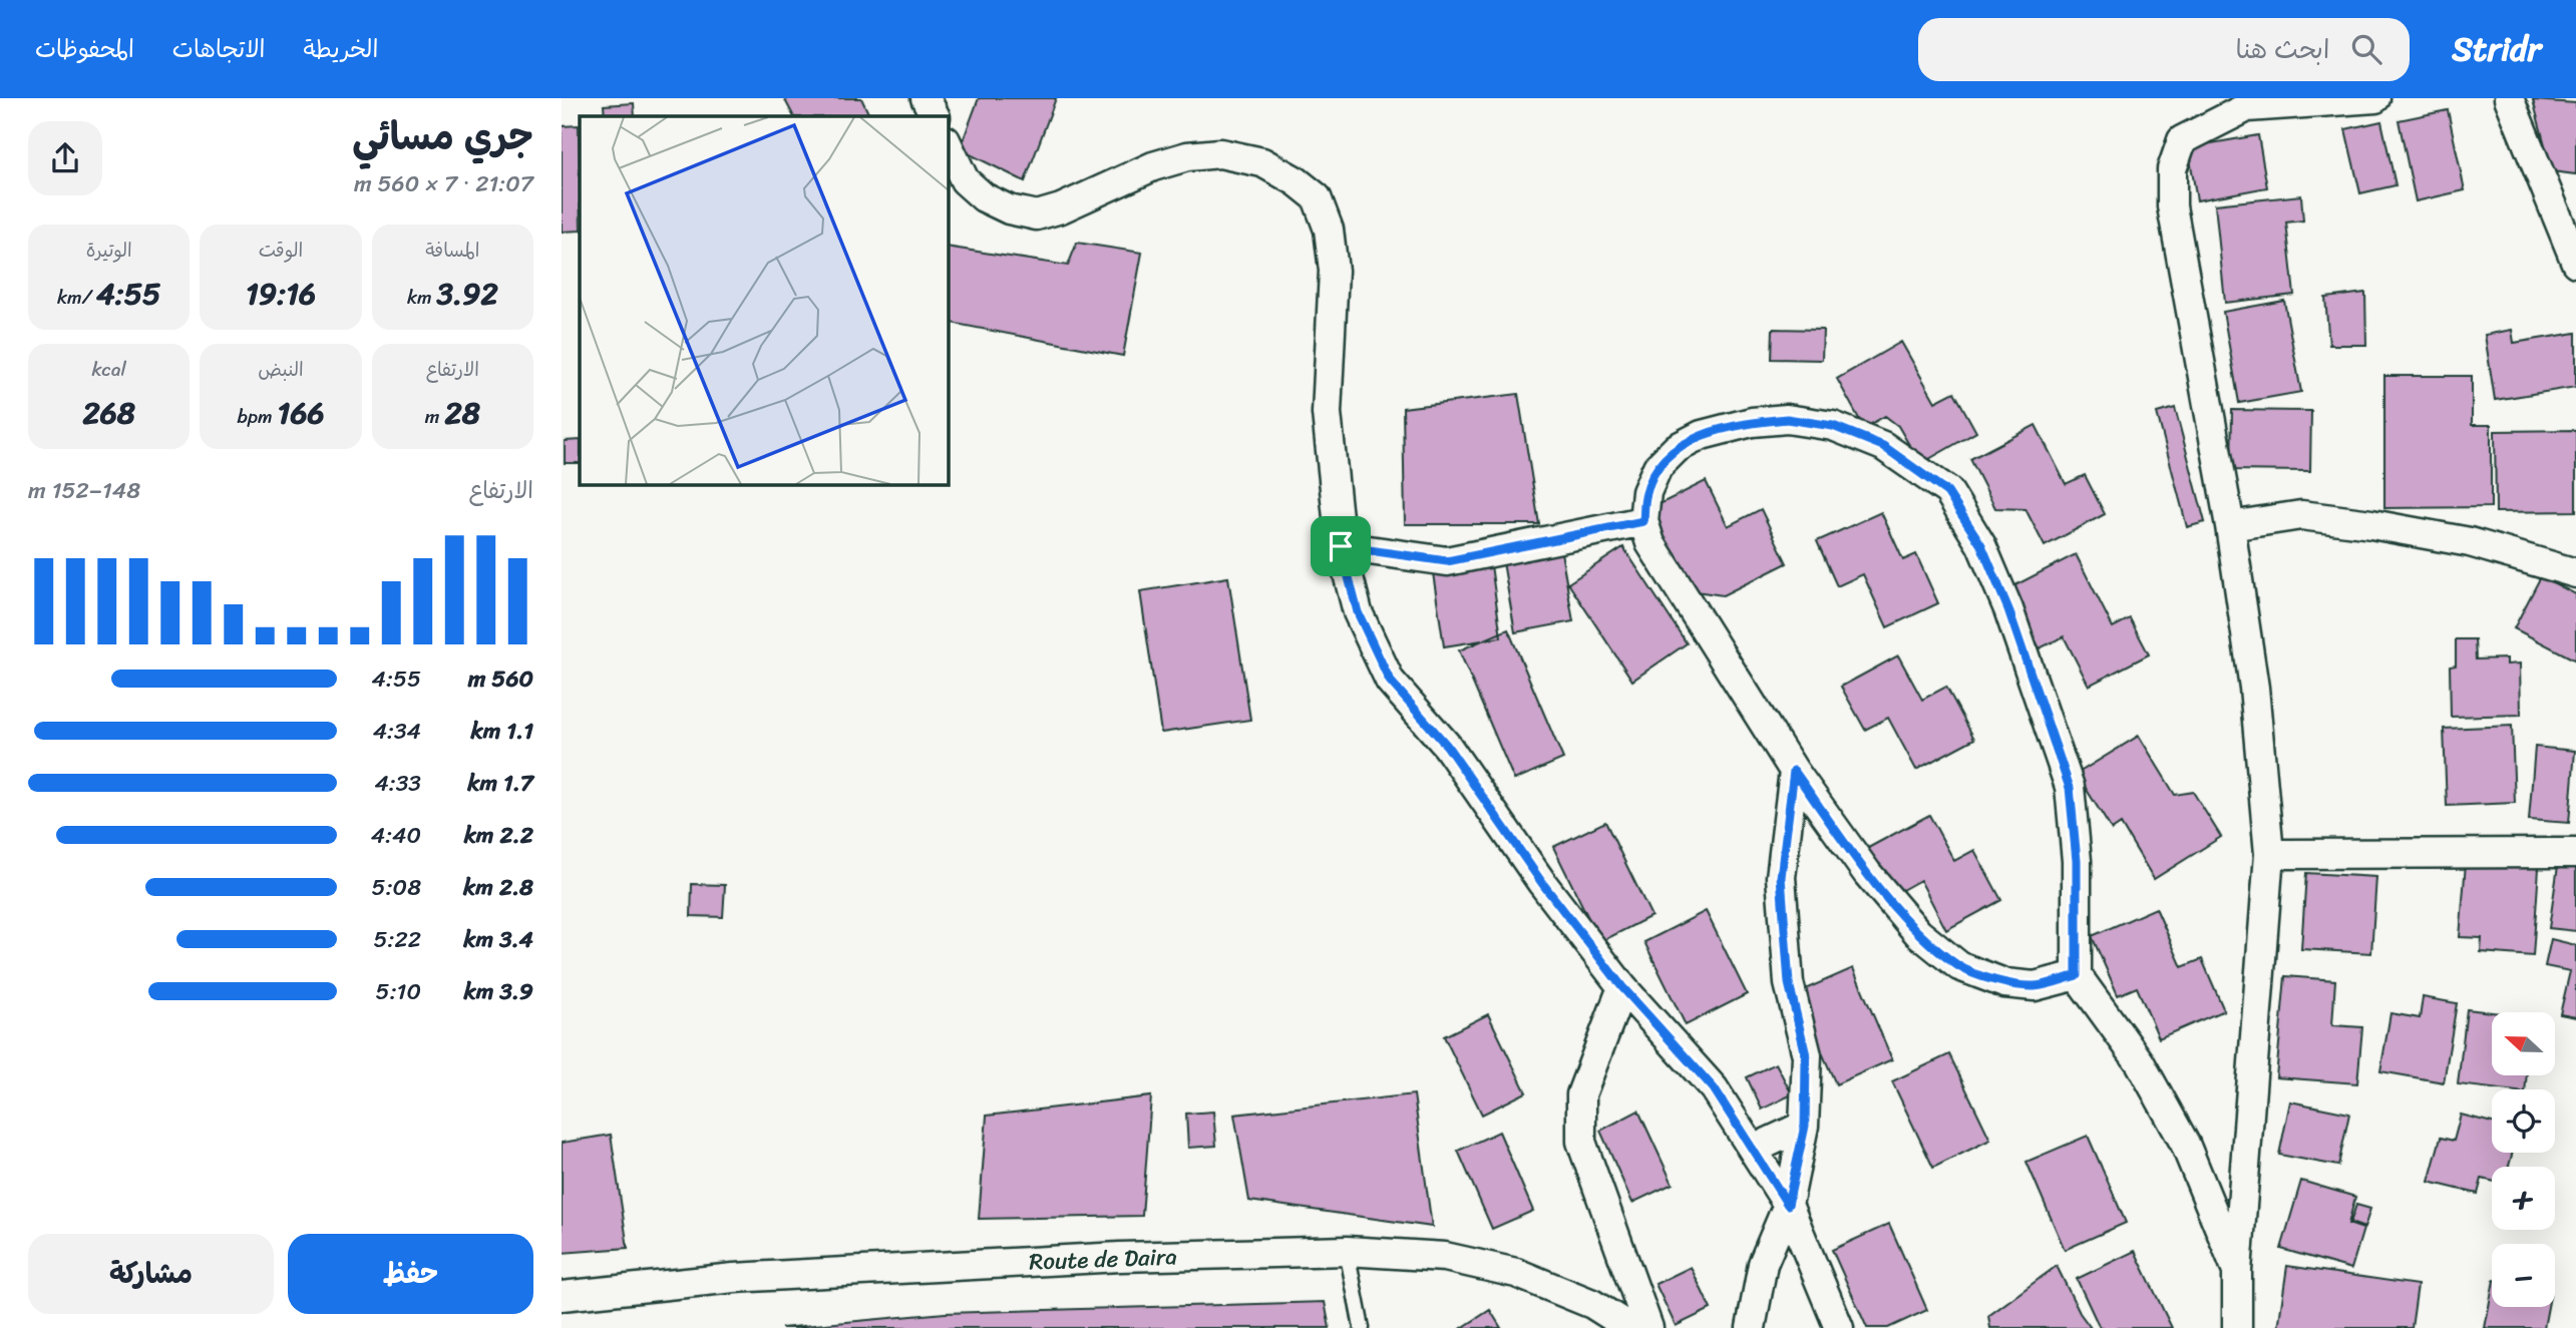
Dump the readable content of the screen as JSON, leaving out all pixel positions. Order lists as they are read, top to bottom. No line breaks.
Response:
{"streets":{"street":["Route de Daira"]},"north":"left","page":{"header":"Stridr","search":"ابحث هنا","nav":["الخريطة","الاتجاهات","المحفوظات"],"heading":["جري مسائي","21:07 · 7 × 560 m"],"stats":[["المسافة","3.92 km"],["الوقت","19:16"],["الوتيرة","4:55 /km"],["الارتفاع","28 m"],["النبض","166 bpm"],["kcal","268"]],"chart":["الارتفاع","148–152 m"],"list":[{"name":"560 m","note":"4:55"},{"name":"1.1 km","note":"4:34"},{"name":"1.7 km","note":"4:33"},{"name":"2.2 km","note":"4:40"},{"name":"2.8 km","note":"5:08"},{"name":"3.4 km","note":"5:22"},{"name":"3.9 km","note":"5:10"}],"map_buttons":["+","−"],"buttons":["حفظ","مشاركة"]}}
